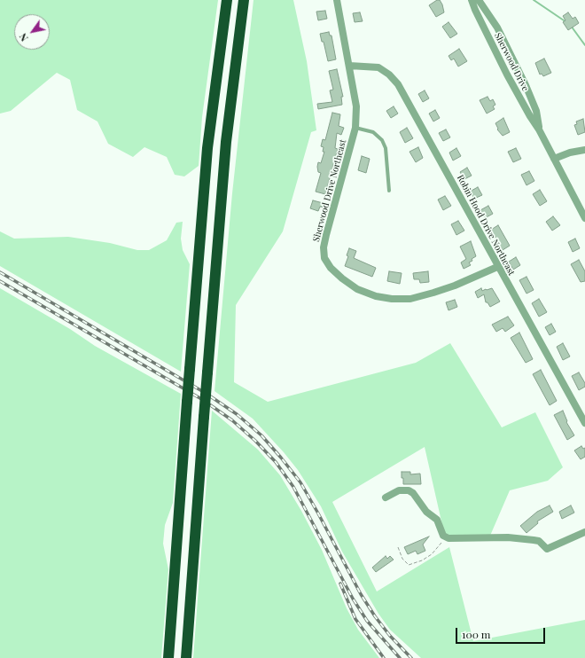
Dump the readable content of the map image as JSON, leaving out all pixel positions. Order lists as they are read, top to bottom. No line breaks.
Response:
{"streets":{"street":["Sherwood Drive","Sherwood Drive Northeast","Robin Hood Drive Northeast"]},"crossings":[["Sherwood Drive Northeast","Robin Hood Drive Northeast"]],"scale_bar":"100 m","north":"bottom left"}
